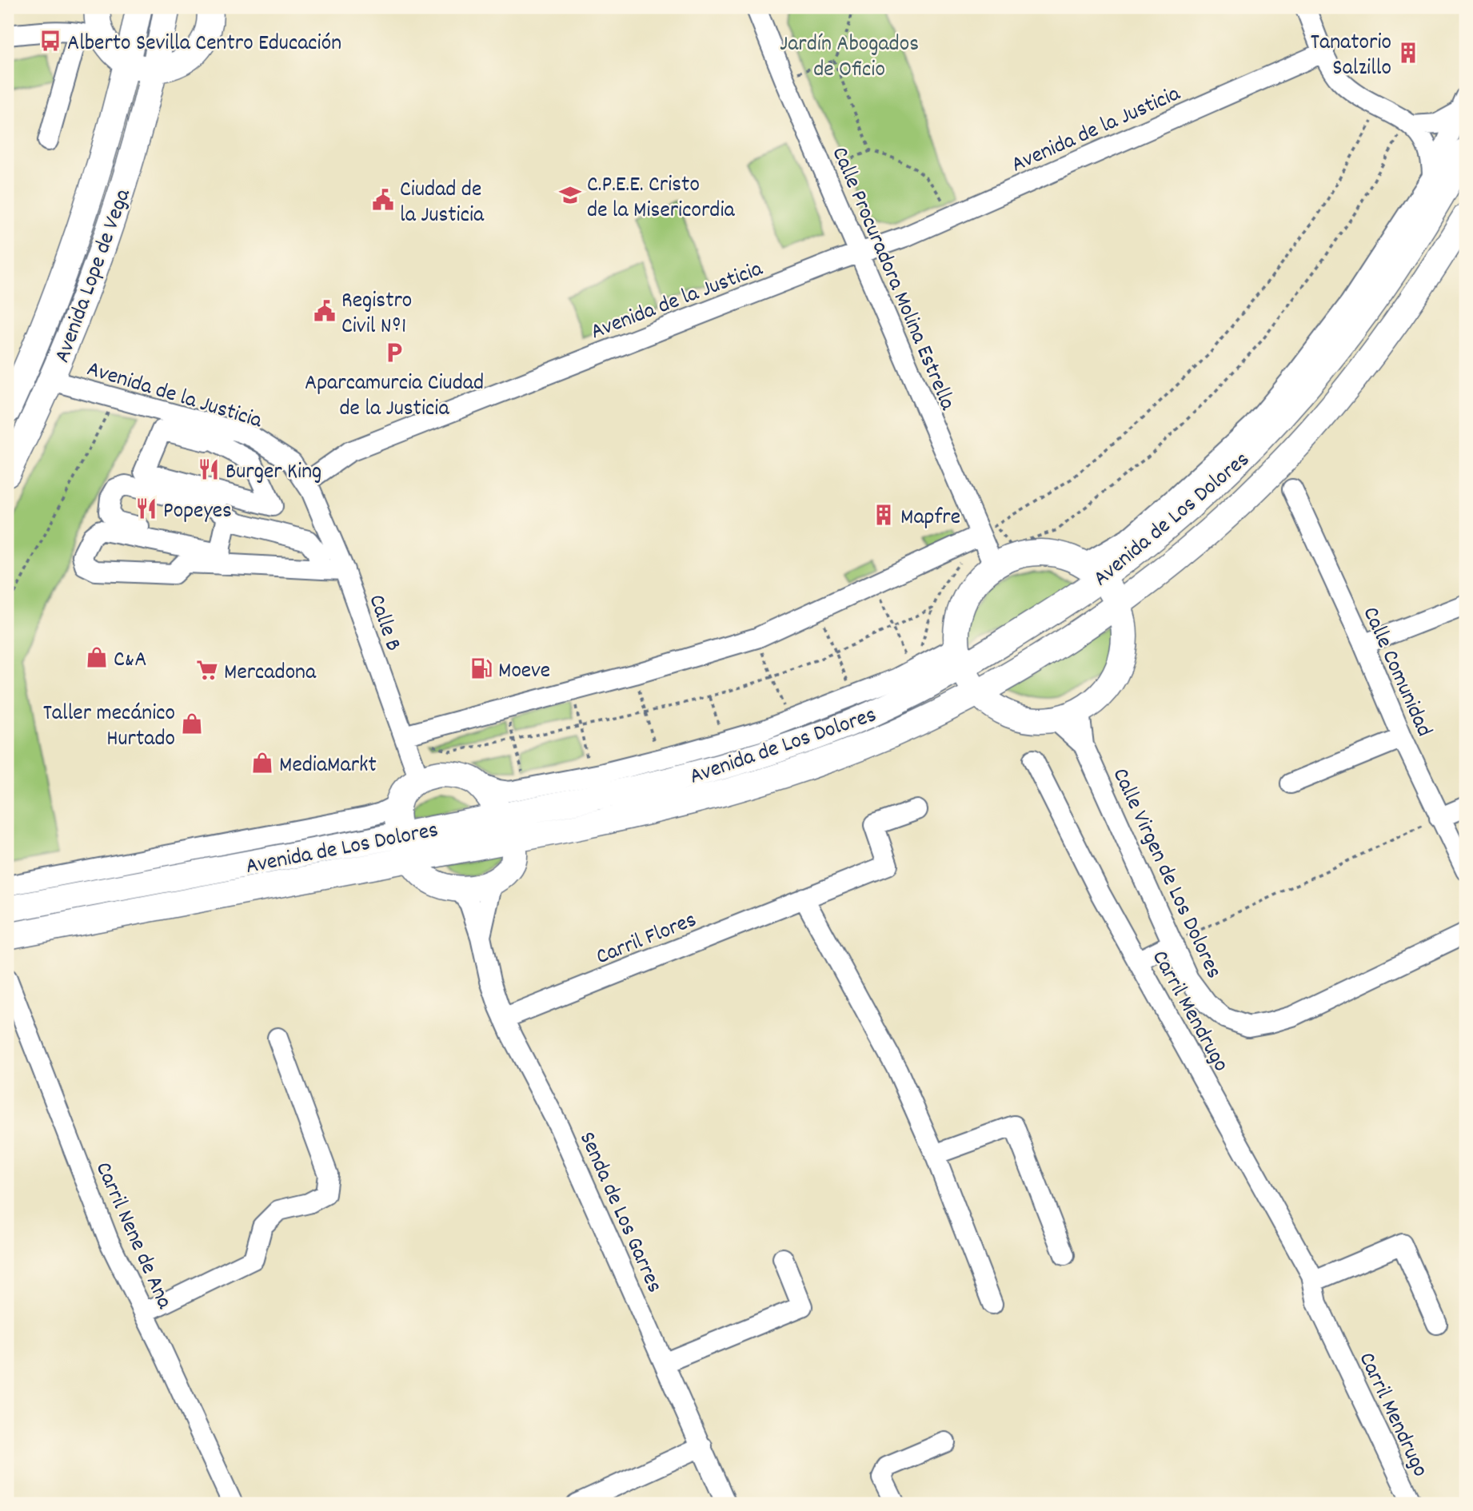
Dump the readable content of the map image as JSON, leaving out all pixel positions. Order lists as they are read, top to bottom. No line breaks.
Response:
{"streets":{"main road":["Avenida Lope de Vega","Avenida de Los Dolores"],"street":["Avenida de la Justicia","Calle Procuradora Molina Estrella","Calle B","Calle Comunidad","Calle Virgen de Los Dolores","Carril Flores","Carril Mendrugo","Senda de Los Garres","Carril Nene de Ana"]},"crossings":[["Avenida de la Justicia","Avenida Lope de Vega"],["Avenida de la Justicia","Calle Procuradora Molina Estrella"],["Avenida de la Justicia","Calle B"],["Carril Flores","Senda de Los Garres"]],"parks":["Jardín Abogados de Oficio"],"places":{"bus stop":["Alberto Sevilla Centro Educación"],"building":["Tanatorio Salzillo","Mapfre"],"school or university":["C.P.E.E. Cristo de la Misericordia"],"public building":["Ciudad de la Justicia","Registro Civil Nº1"],"parking":["Aparcamurcia Ciudad de la Justicia"],"restaurant":["Burger King","Popeyes"],"shop":["C&A","Taller mecánico Hurtado","MediaMarkt"],"fuel station":["Moeve"],"supermarket":["Mercadona"]}}
